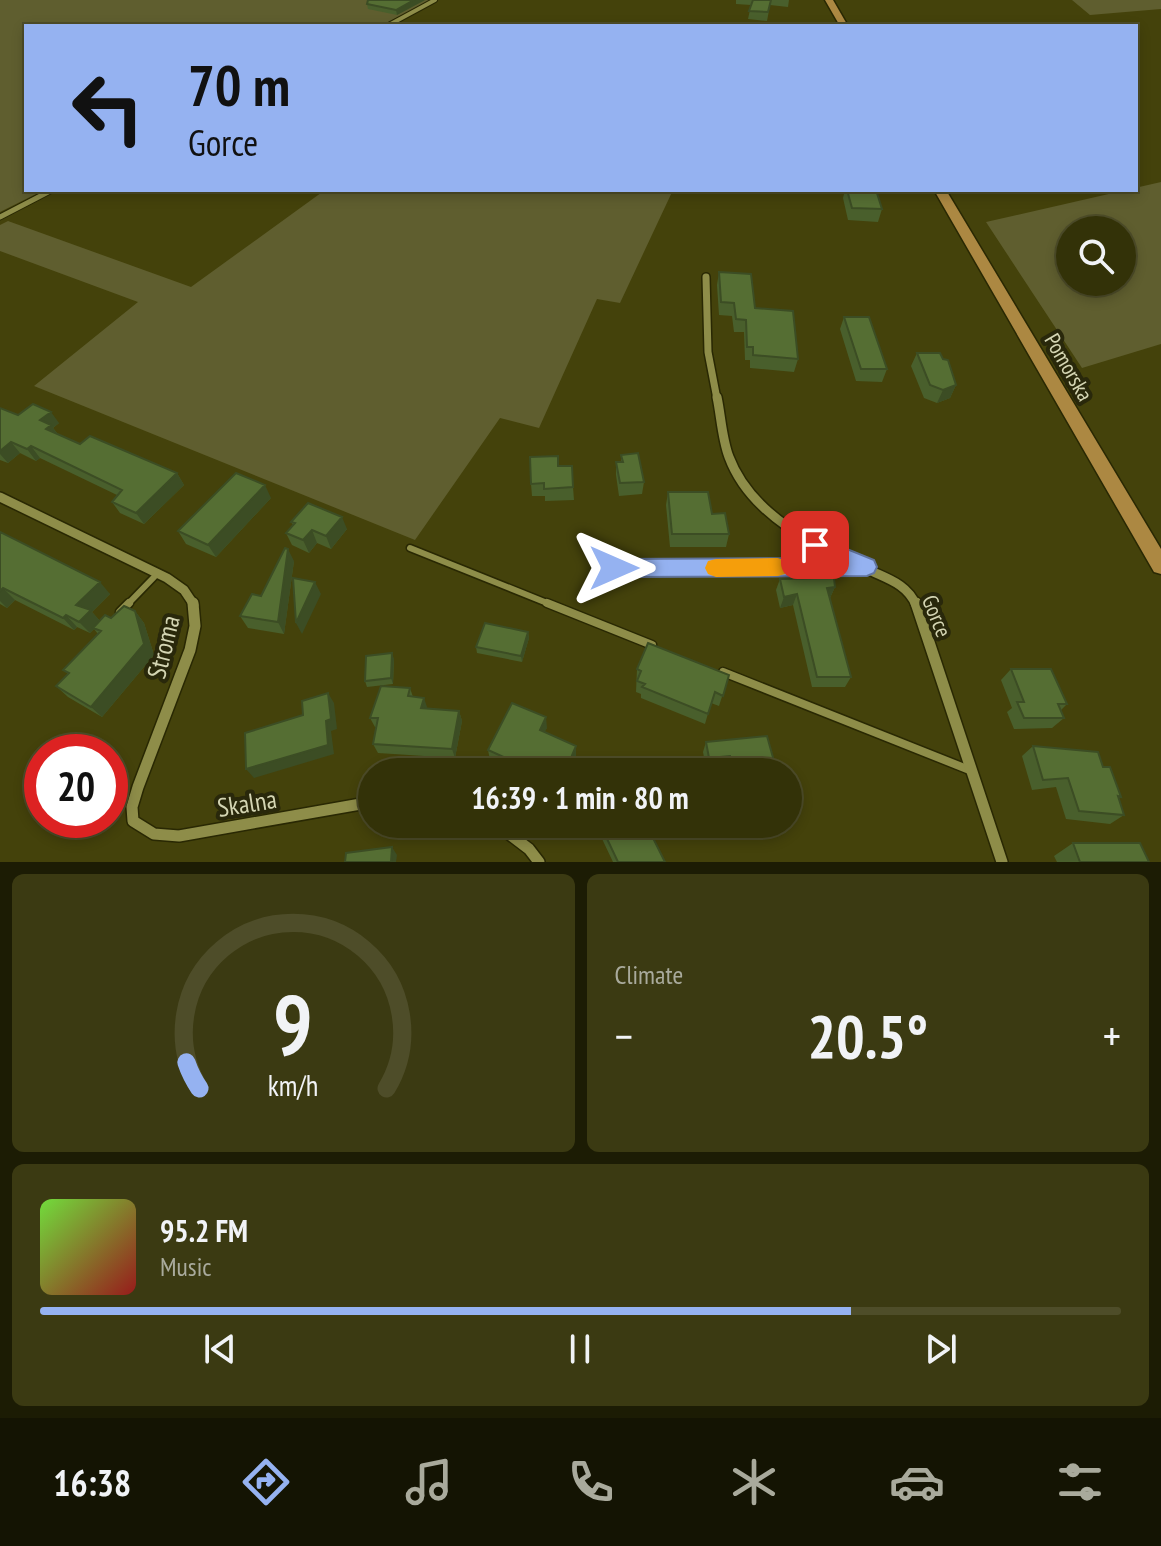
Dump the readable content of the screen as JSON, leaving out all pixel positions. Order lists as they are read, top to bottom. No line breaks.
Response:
{"streets":{"street":["Pomorska","Gorce","Stroma","Skalna"]},"crossings":[["Stroma","Skalna"]],"page":{"turn":["70 m","Gorce"],"limit":"20","trip":"16:39 · 1 min · 80 m","tile":"Climate","heat":["−","20.5°","+"],"song":["95.2 FM","Music"],"tabs":"16:38","gauge":["9","km/h"]}}
